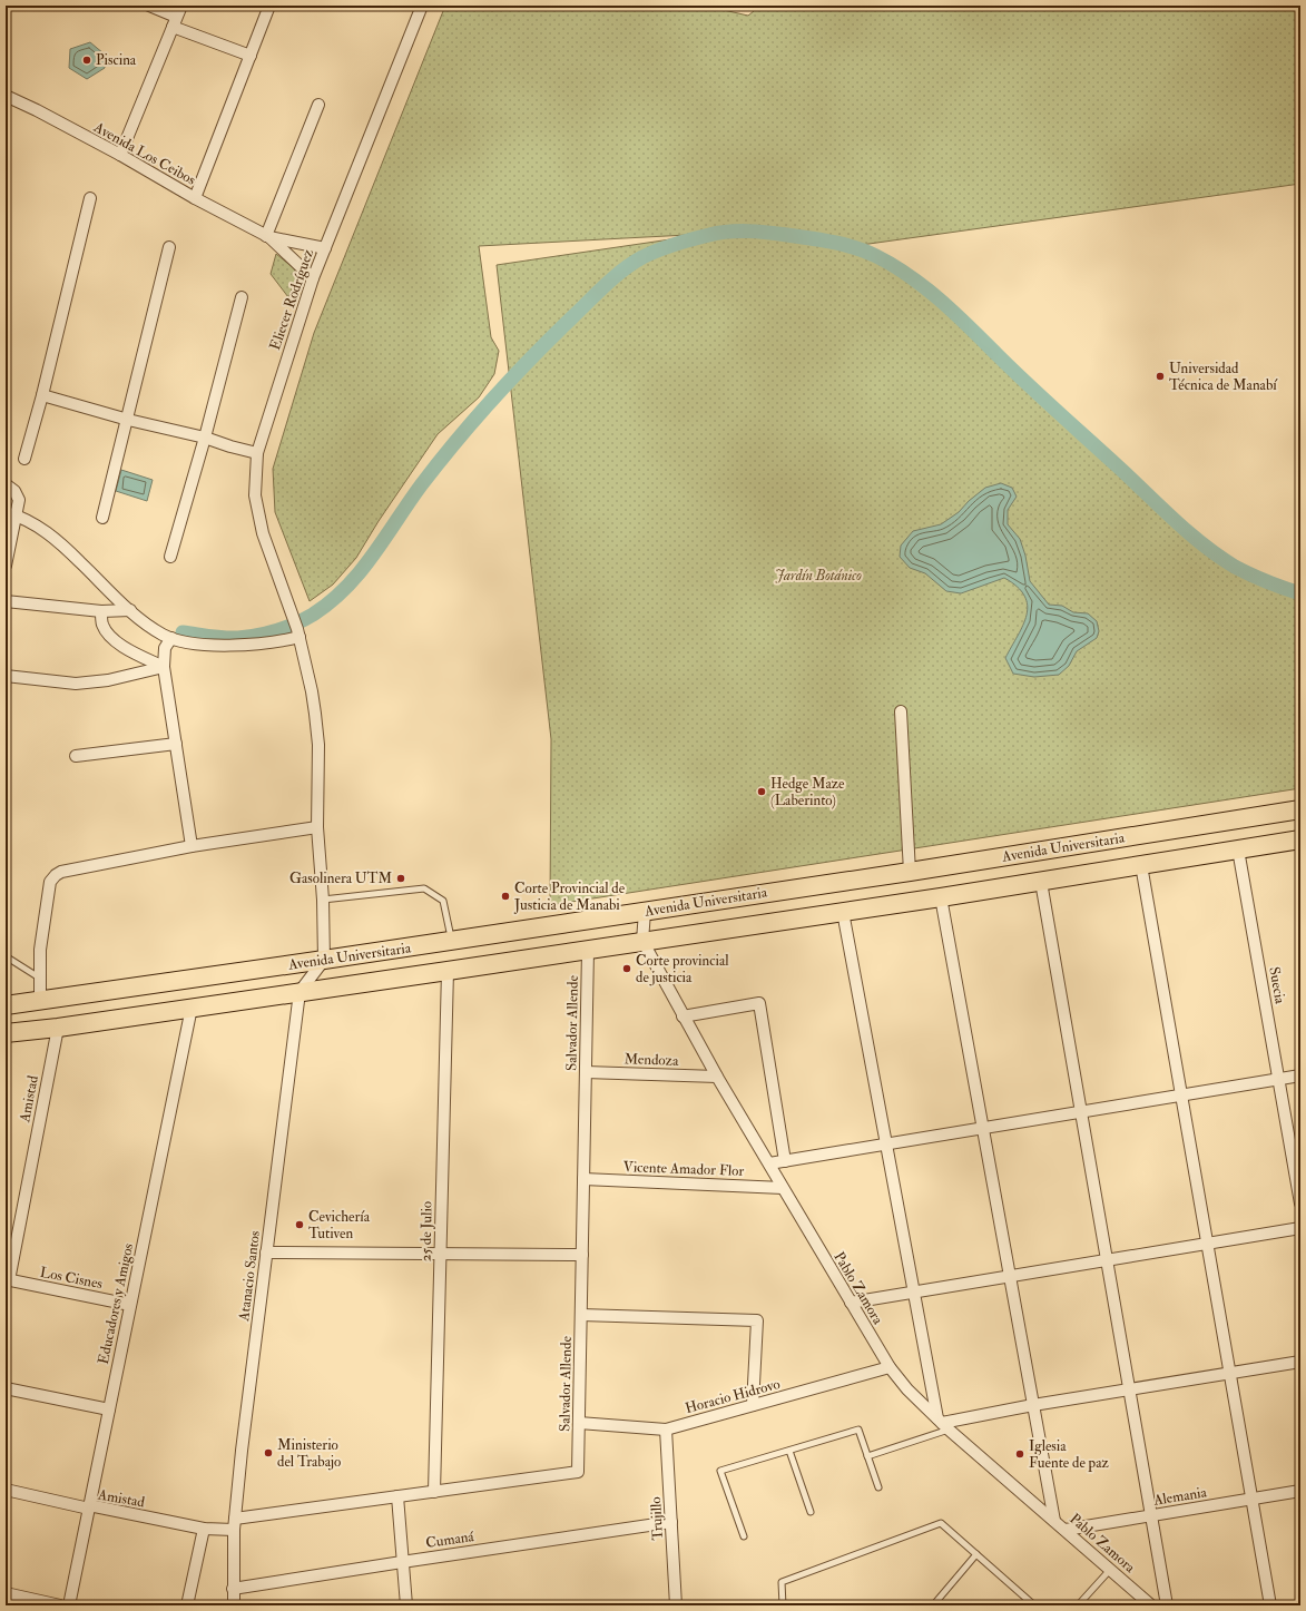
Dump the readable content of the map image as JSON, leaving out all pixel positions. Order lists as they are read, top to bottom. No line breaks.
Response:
{"streets":{"main road":["Avenida Universitaria"],"street":["Avenida Los Ceibos","Eliecer Rodríguez","Suecia","Salvador Allende","Mendoza","Amistad","Vicente Amador Flor","25 de Julio","Atanacio Santos","Los Cisnes","Pablo Zamora","Educadores y Amigos","Horacio Hidrovo","Alemania","Trujillo","Cumaná"]},"crossings":[["Eliecer Rodríguez","Avenida Universitaria"],["Eliecer Rodríguez","Atanacio Santos"],["Avenida Universitaria","Suecia"],["Avenida Universitaria","Salvador Allende"],["Avenida Universitaria","Amistad"],["Avenida Universitaria","25 de Julio"],["Avenida Universitaria","Atanacio Santos"],["Avenida Universitaria","Pablo Zamora"],["Avenida Universitaria","Educadores y Amigos"],["Salvador Allende","Mendoza"],["Salvador Allende","Amistad"],["Salvador Allende","Vicente Amador Flor"],["Salvador Allende","25 de Julio"],["Salvador Allende","Atanacio Santos"],["Salvador Allende","Horacio Hidrovo"],["Mendoza","Pablo Zamora"],["Amistad","Atanacio Santos"],["Amistad","Los Cisnes"],["Amistad","Educadores y Amigos"],["Vicente Amador Flor","Pablo Zamora"],["Atanacio Santos","Cumaná"],["Los Cisnes","Educadores y Amigos"],["Pablo Zamora","Horacio Hidrovo"],["Pablo Zamora","Alemania"],["Horacio Hidrovo","Trujillo"],["Trujillo","Cumaná"]],"parks":["Jardín Botánico"],"places":["Piscina","Universidad Técnica de Manabí","Hedge Maze (Laberinto)","Gasolinera UTM","Corte Provincial de Justicia de Manabi","Corte provincial de justicia","Cevichería Tutiven","Ministerio del Trabajo","Iglesia Fuente de paz"]}
